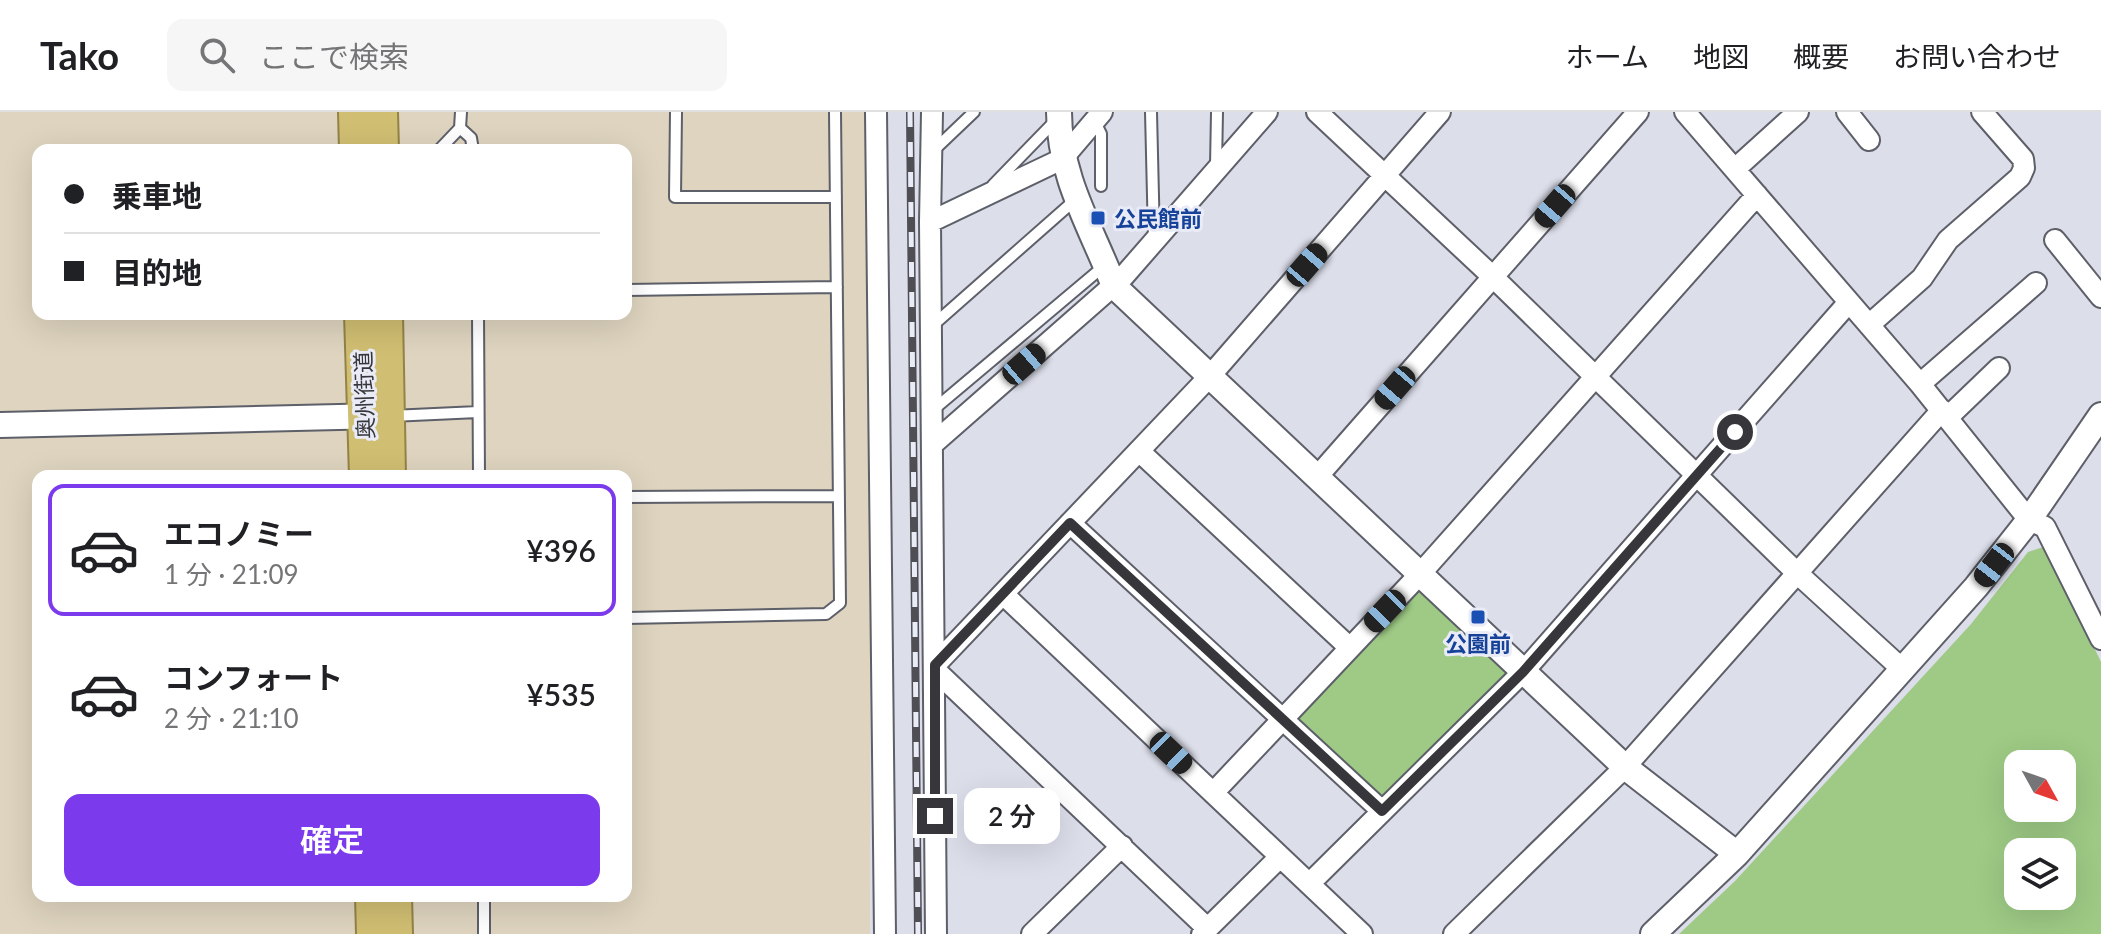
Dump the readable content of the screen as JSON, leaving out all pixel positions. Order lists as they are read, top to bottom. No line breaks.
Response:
{"streets":{"highway":["奥州街道"]},"places":{"transit":["公民館前","公園前"]},"north":"bottom right","page":{"header":"Tako","search":"ここで検索","nav":["ホーム","地図","概要","お問い合わせ"],"banner":["乗車地","目的地"],"list":[{"name":"エコノミー","note":"1 分 · 21:09","value":"¥396"},{"name":"コンフォート","note":"2 分 · 21:10","value":"¥535"}],"buttons":"確定","bubble":"2 分"}}
